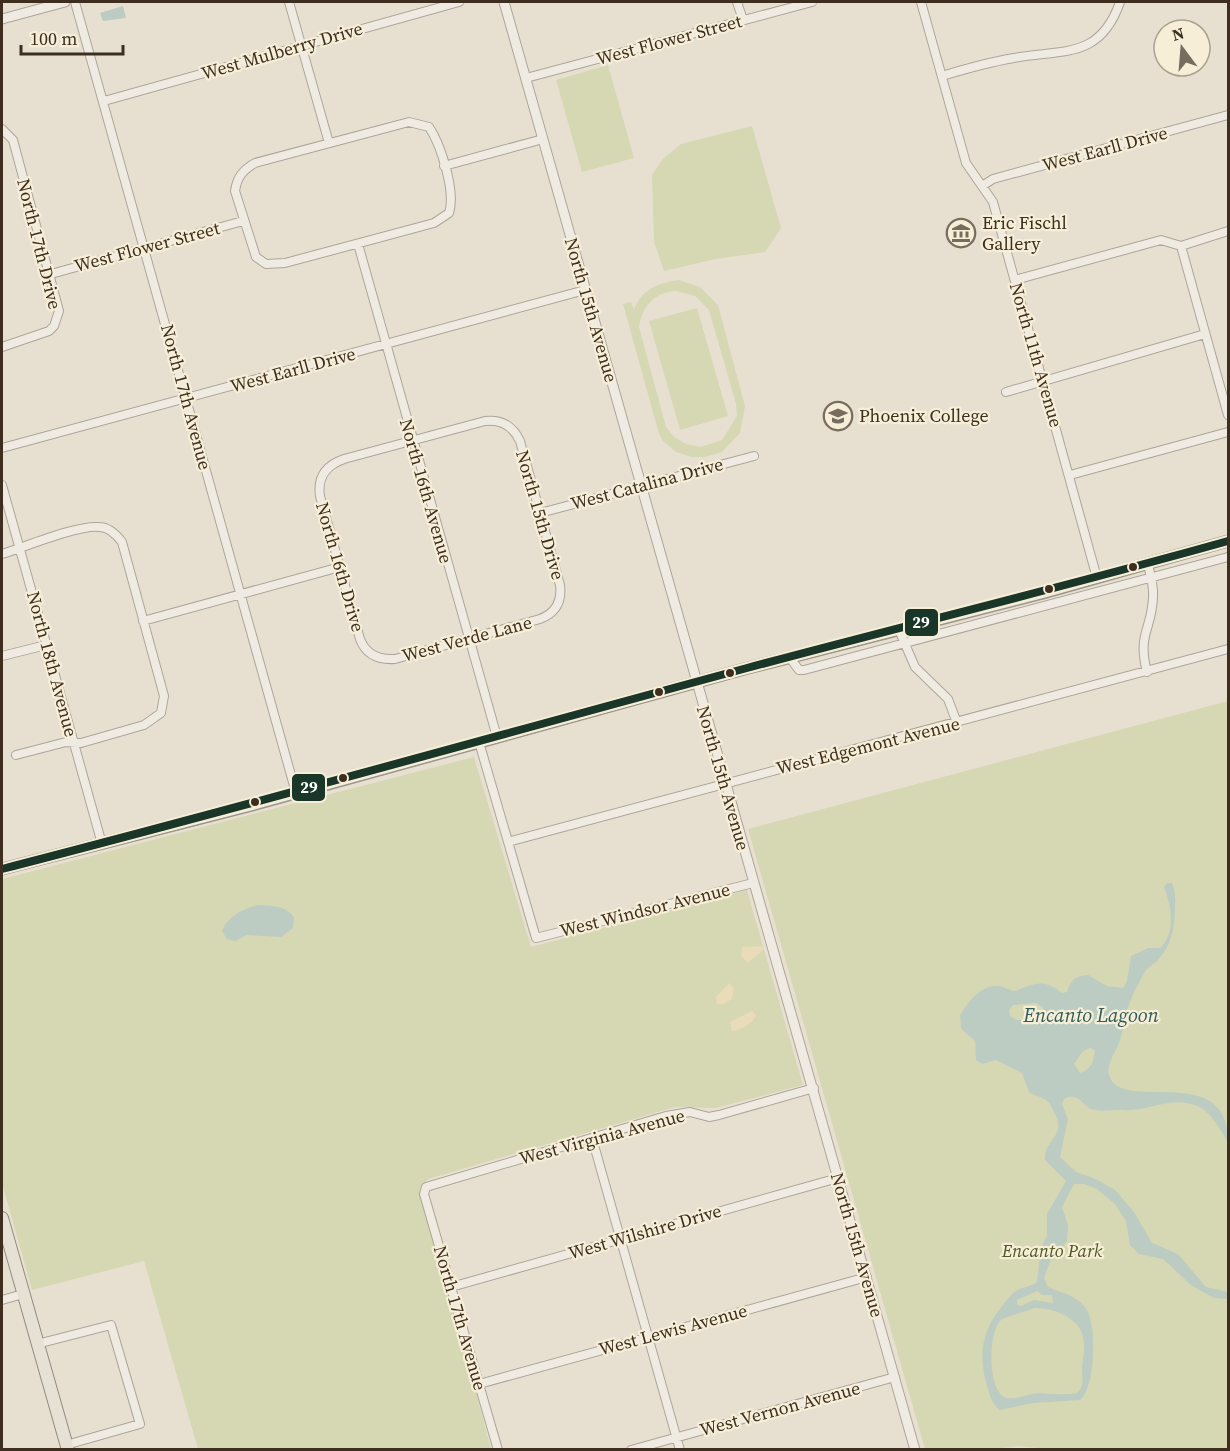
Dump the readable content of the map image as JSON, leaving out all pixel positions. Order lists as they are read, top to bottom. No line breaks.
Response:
{"streets":{"street":["West Flower Street","West Mulberry Drive","West Earll Drive","North 17th Drive","North 15th Avenue","North 11th Avenue","North 17th Avenue","West Catalina Drive","North 16th Avenue","North 15th Drive","North 16th Drive","West Verde Lane","North 18th Avenue","West Edgemont Avenue","West Windsor Avenue","West Virginia Avenue","West Wilshire Drive","West Lewis Avenue","West Vernon Avenue"]},"crossings":[["West Flower Street","North 17th Drive"],["West Flower Street","North 15th Avenue"],["West Flower Street","North 17th Avenue"],["West Mulberry Drive","North 17th Avenue"],["West Earll Drive","North 15th Avenue"],["West Earll Drive","North 11th Avenue"],["West Earll Drive","North 17th Avenue"],["West Earll Drive","North 16th Avenue"],["North 15th Avenue","West Catalina Drive"],["North 15th Avenue","West Edgemont Avenue"],["North 15th Avenue","West Windsor Avenue"],["North 15th Avenue","West Virginia Avenue"],["North 15th Avenue","West Wilshire Drive"],["North 15th Avenue","West Lewis Avenue"],["North 15th Avenue","West Vernon Avenue"],["North 17th Avenue","West Virginia Avenue"],["North 17th Avenue","West Wilshire Drive"],["North 17th Avenue","West Lewis Avenue"],["West Catalina Drive","North 15th Drive"],["North 16th Avenue","North 15th Drive"],["North 16th Avenue","North 16th Drive"],["North 16th Avenue","West Verde Lane"],["North 15th Drive","North 16th Drive"],["North 15th Drive","West Verde Lane"],["North 16th Drive","West Verde Lane"],["West Edgemont Avenue","West Windsor Avenue"]],"water":["Encanto Lagoon"],"parks":["Encanto Park"],"places":{"museum":["Eric Fischl Gallery"],"school or university":["Phoenix College"]},"lines":["transit line 29"],"scale_bar":"100 m","north":"top"}
